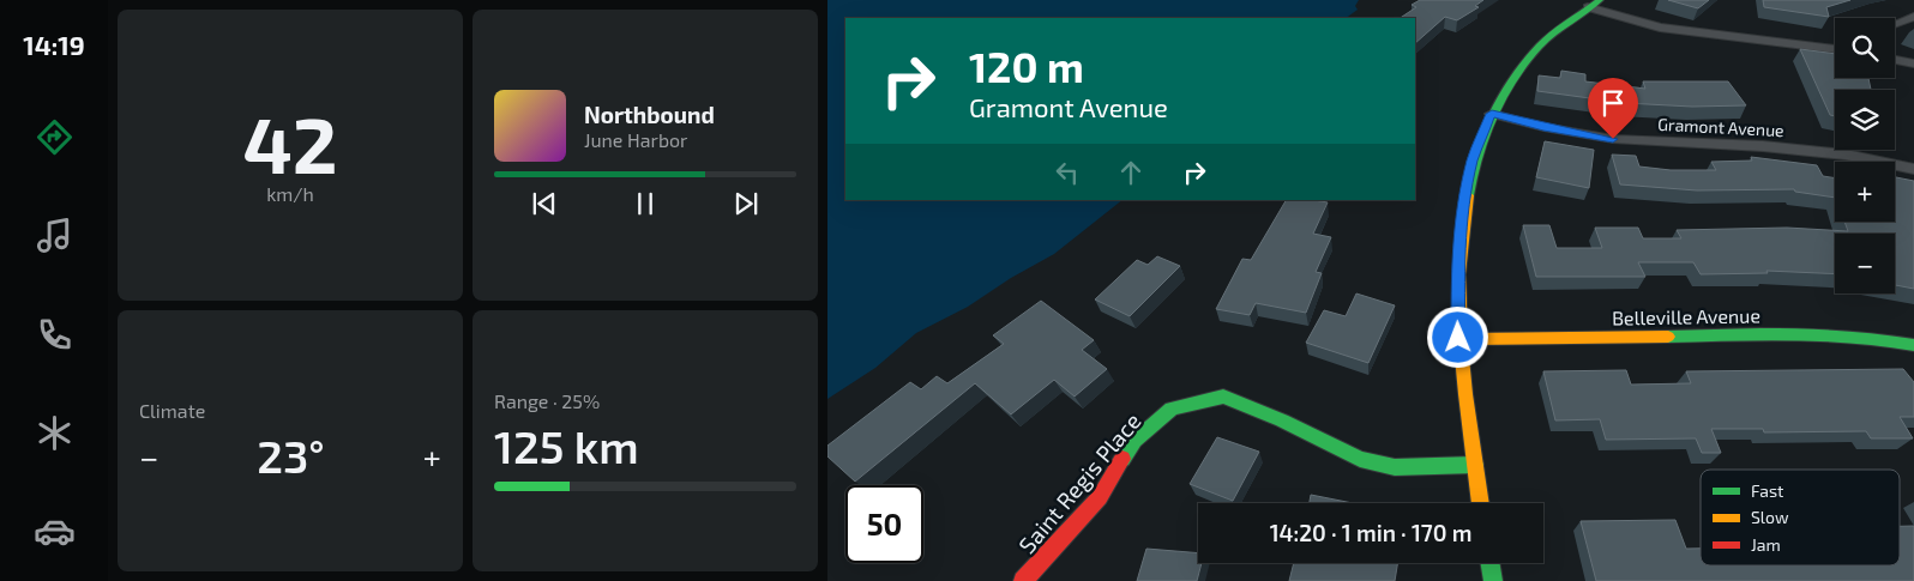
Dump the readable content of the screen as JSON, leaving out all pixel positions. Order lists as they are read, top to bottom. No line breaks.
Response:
{"streets":{"main road":["Belleville Avenue","Saint Regis Place"],"street":["Gramont Avenue"]},"legend":["Fast","Slow","Jam"],"page":{"tabs":"14:19","tile":[["42","km/h"],"Climate",["Range · 25%","125 km"]],"map_buttons":["+","−"],"turn":["120 m","Gramont Avenue"],"song":["Northbound","June Harbor"],"heat":["−","23°","+"],"limit":"50","trip":"14:20 · 1 min · 170 m"}}
